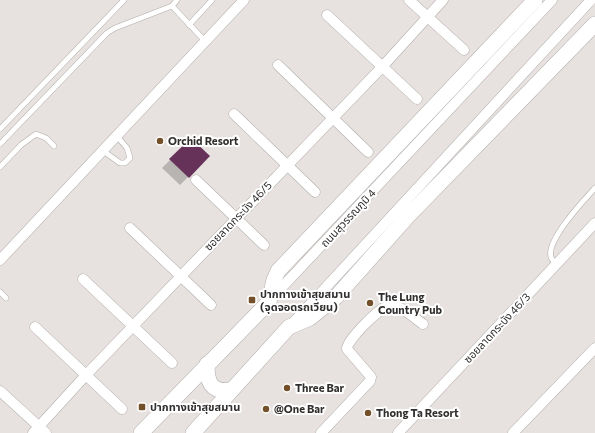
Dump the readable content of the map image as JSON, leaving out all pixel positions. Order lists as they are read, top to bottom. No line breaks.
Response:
{"streets":{"street":["ซอยลาดกระบัง 46/5","ถนนสุวรรณภูมิ 4","ซอยลาดกระบัง 46/3"]},"places":{"other":["Orchid Resort","The Lung Country Pub","Three Bar","@One Bar","Thong Ta Resort"],"transit":["ปากทางเข้าสุขสมาน (จุดจอดรถเวียน)","ปากทางเข้าสุขสมาน"]}}
